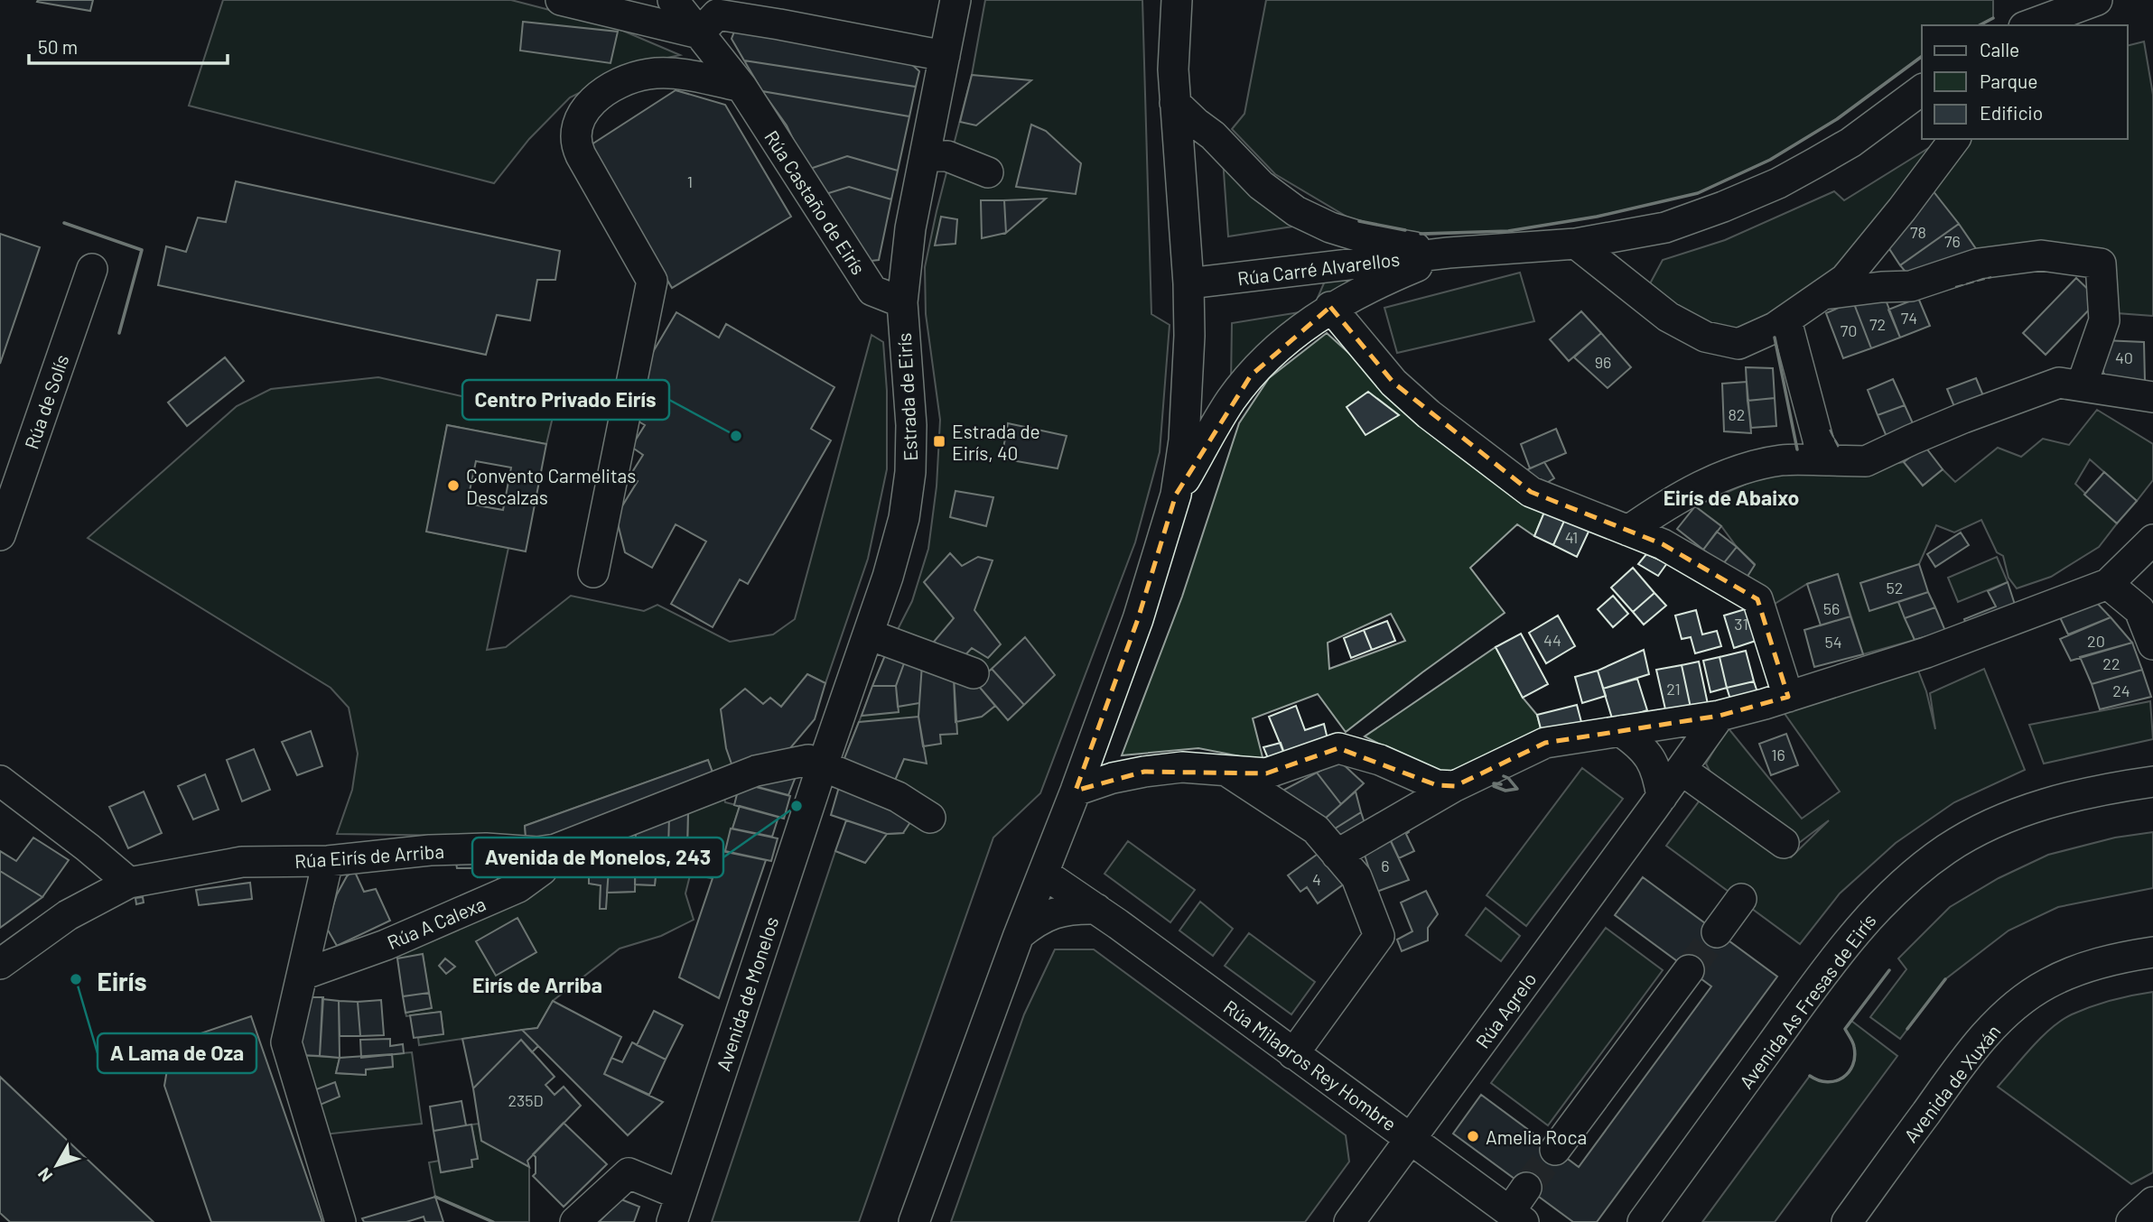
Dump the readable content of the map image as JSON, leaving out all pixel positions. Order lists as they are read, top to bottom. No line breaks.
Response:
{"streets":{"street":["Rúa Castaño de Eirís","Rúa Carré Alvarellos","Estrada de Eirís","Rúa de Solís","Rúa Eirís de Arriba","Rúa A Calexa","Avenida de Monelos","Avenida As Fresas de Eirís","Rúa Agrelo","Rúa Milagros Rey Hombre","Avenida de Xuxán"]},"crossings":[["Rúa Castaño de Eirís","Estrada de Eirís"],["Estrada de Eirís","Rúa Eirís de Arriba"],["Estrada de Eirís","Avenida de Monelos"],["Rúa Eirís de Arriba","Rúa A Calexa"],["Rúa Eirís de Arriba","Avenida de Monelos"],["Rúa Agrelo","Rúa Milagros Rey Hombre"]],"districts":["Eirís de Abaixo","Eirís","Eirís de Arriba"],"places":{"other":["Centro Privado Eirís","Convento Carmelitas Descalzas","Avenida de Monelos, 243","A Lama de Oza","Amelia Roca"],"transit":["Estrada de Eirís, 40"]},"house_numbers":["1","78","76","74","72","70","40","96","82","41","52","56","31","44","20","54","22","21","24","16","6","4","235D"],"legend":["Calle","Parque","Edificio"],"scale_bar":"50 m","north":"bottom left"}
